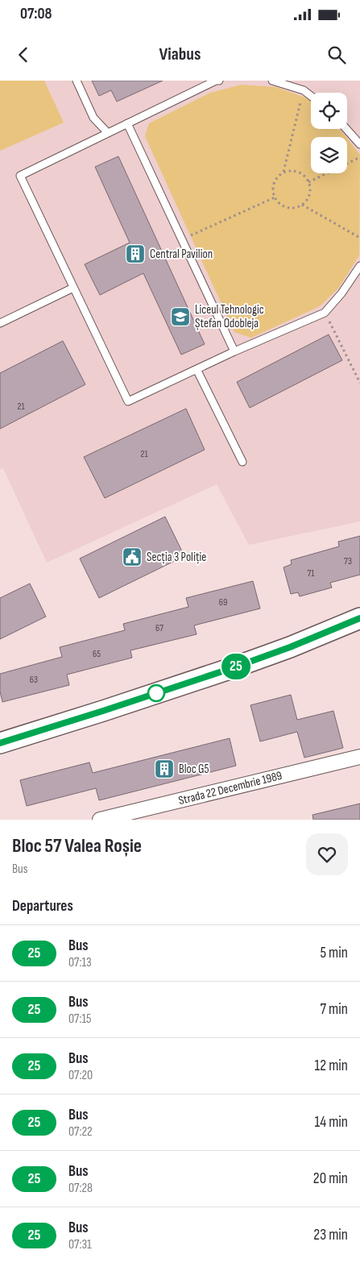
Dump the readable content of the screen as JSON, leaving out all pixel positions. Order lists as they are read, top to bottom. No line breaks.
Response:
{"streets":{"street":["Strada 22 Decembrie 1989"]},"places":{"building":["Central Pavilion","Bloc G5"],"school or university":["Liceul Tehnologic Ștefan Odobleja"],"public building":["Secția 3 Poliție"]},"lines":["bus line 25"],"house_numbers":["21","21","73","71","69","67","65","63"],"page":{"status":"07:08","header":"Viabus","on_map":"25","heading":[["Bloc 57 Valea Roșie","Bus"],"Departures"],"list":[{"mark":"25","name":"Bus","note":"07:13","value":"5 min"},{"mark":"25","name":"Bus","note":"07:15","value":"7 min"},{"mark":"25","name":"Bus","note":"07:20","value":"12 min"},{"mark":"25","name":"Bus","note":"07:22","value":"14 min"},{"mark":"25","name":"Bus","note":"07:28","value":"20 min"},{"mark":"25","name":"Bus","note":"07:31","value":"23 min"}]}}
